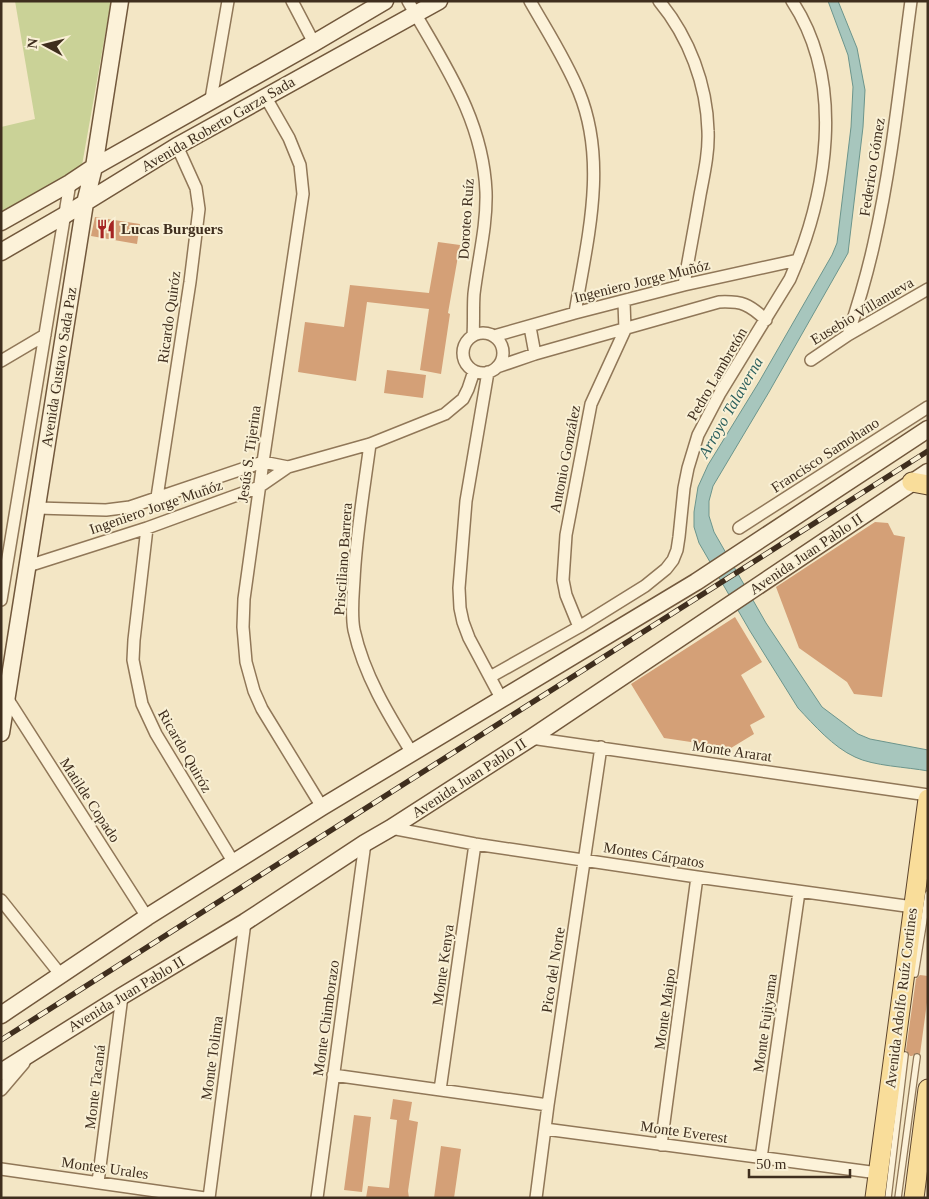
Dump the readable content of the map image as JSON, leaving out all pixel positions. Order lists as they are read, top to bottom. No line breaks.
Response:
{"streets":{"main road":["Avenida Roberto Garza Sada","Avenida Gustavo Sada Paz","Avenida Juan Pablo II","Avenida Adolfo Ruíz Cortines"],"street":["Federico Gómez","Doroteo Ruíz","Ingeniero Jorge Muñóz","Eusebio Villanueva","Ricardo Quiróz","Pedro Lambretón","Jesús S. Tijerina","Francisco Samohano","Antonio González","Prisciliano Barrera","Monte Ararat","Matilde Copado","Montes Cárpatos","Monte Kenya","Pico del Norte","Monte Maipo","Monte Chimborazo","Monte Fujiyama","Monte Tolima","Monte Tacaná","Monte Everest","Montes Urales"]},"crossings":[["Avenida Roberto Garza Sada","Doroteo Ruíz"],["Avenida Roberto Garza Sada","Ricardo Quiróz"],["Avenida Roberto Garza Sada","Avenida Gustavo Sada Paz"],["Avenida Roberto Garza Sada","Jesús S. Tijerina"],["Federico Gómez","Eusebio Villanueva"],["Doroteo Ruíz","Ingeniero Jorge Muñóz"],["Ingeniero Jorge Muñóz","Ricardo Quiróz"],["Ingeniero Jorge Muñóz","Avenida Gustavo Sada Paz"],["Ingeniero Jorge Muñóz","Pedro Lambretón"],["Ingeniero Jorge Muñóz","Jesús S. Tijerina"],["Ingeniero Jorge Muñóz","Antonio González"],["Ingeniero Jorge Muñóz","Prisciliano Barrera"],["Avenida Gustavo Sada Paz","Matilde Copado"],["Pedro Lambretón","Antonio González"],["Avenida Juan Pablo II","Monte Ararat"],["Avenida Juan Pablo II","Montes Cárpatos"],["Avenida Juan Pablo II","Monte Chimborazo"],["Avenida Juan Pablo II","Monte Tolima"],["Avenida Juan Pablo II","Monte Tacaná"],["Monte Ararat","Pico del Norte"],["Monte Ararat","Avenida Adolfo Ruíz Cortines"],["Montes Cárpatos","Monte Kenya"],["Montes Cárpatos","Pico del Norte"],["Montes Cárpatos","Avenida Adolfo Ruíz Cortines"],["Montes Cárpatos","Monte Maipo"],["Montes Cárpatos","Monte Fujiyama"],["Pico del Norte","Monte Everest"],["Avenida Adolfo Ruíz Cortines","Monte Everest"],["Monte Maipo","Monte Everest"],["Monte Fujiyama","Monte Everest"],["Monte Tacaná","Montes Urales"]],"water":["Arroyo Talaverna"],"places":{"restaurant":["Lucas Burguers"]},"scale_bar":"50 m","north":"left"}
